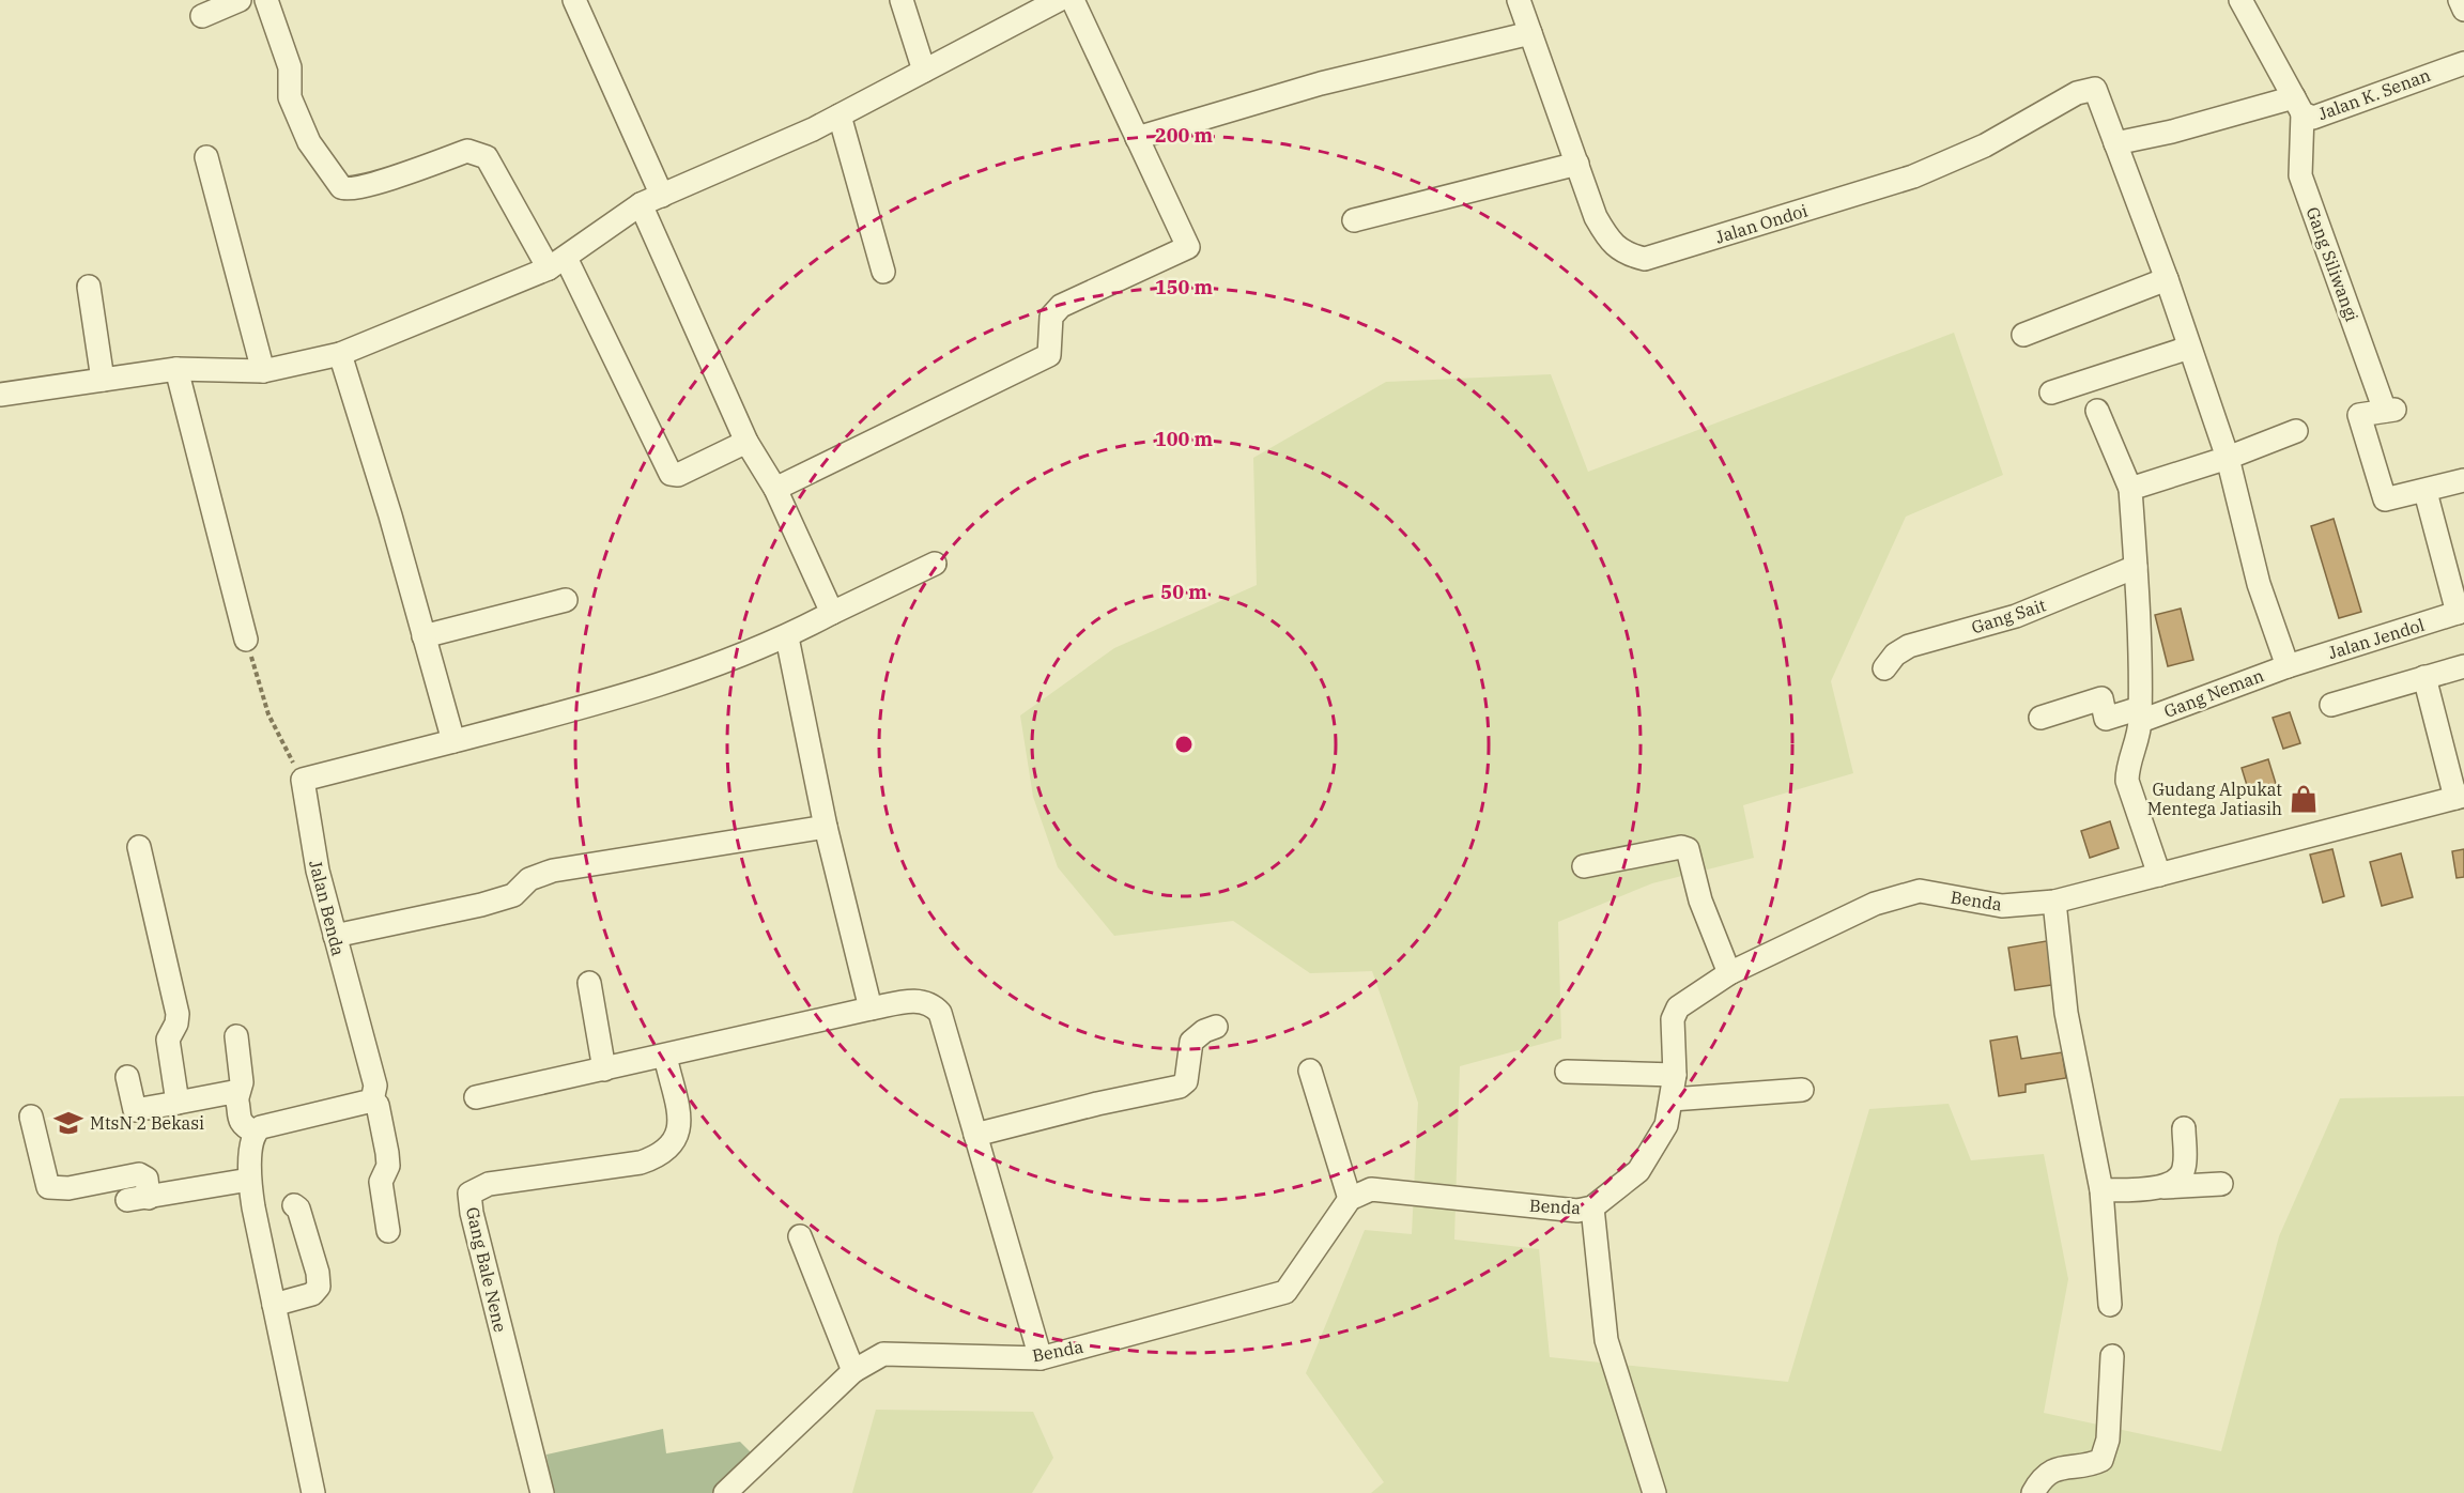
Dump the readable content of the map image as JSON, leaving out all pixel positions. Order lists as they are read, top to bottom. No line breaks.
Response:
{"streets":{"street":["Jalan K. Senan","Jalan Ondoi","Gang Siliwangi","Gang Sait","Jalan Jendol","Gang Neman","Benda","Jalan Benda","Gang Bale Nene"]},"crossings":[["Jalan K. Senan","Jalan Ondoi"],["Jalan K. Senan","Gang Siliwangi"],["Jalan Jendol","Gang Neman"]],"places":{"shop":["Gudang Alpukat Mentega Jatiasih"],"school or university":["MtsN 2 Bekasi"]},"rings":["200 m","150 m","100 m","50 m"]}
